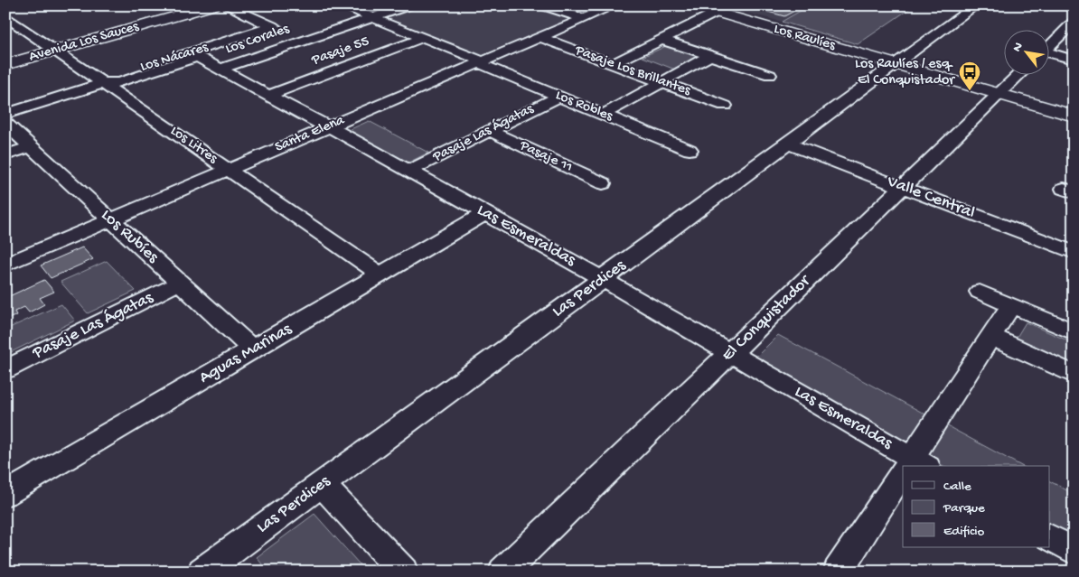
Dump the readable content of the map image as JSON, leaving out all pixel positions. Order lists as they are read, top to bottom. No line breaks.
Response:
{"streets":{"street":["Los Raulíes","Los Corales","Avenida Los Sauces","Pasaje 55","Los Nácares","Pasaje Los Brillantes","Los Robles","Pasaje Las Ágatas","Santa Elena","Los Litres","Pasaje 11","Valle Central","Las Esmeraldas","Los Rubíes","Las Perdices","El Conquistador","Aguas Marinas"]},"crossings":[["Los Raulíes","Las Perdices"],["Los Raulíes","El Conquistador"],["Los Corales","Los Robles"],["Los Corales","Las Esmeraldas"],["Avenida Los Sauces","Los Litres"],["Pasaje 55","Los Robles"],["Pasaje 55","Las Esmeraldas"],["Los Nácares","Los Litres"],["Los Nácares","Las Esmeraldas"],["Pasaje Los Brillantes","Santa Elena"],["Los Robles","Pasaje Las Ágatas"],["Los Robles","Santa Elena"],["Pasaje Las Ágatas","Pasaje 11"],["Pasaje Las Ágatas","Las Esmeraldas"],["Pasaje Las Ágatas","Los Rubíes"],["Santa Elena","Los Litres"],["Santa Elena","Las Esmeraldas"],["Santa Elena","Los Rubíes"],["Los Litres","Aguas Marinas"],["Valle Central","Las Perdices"],["Valle Central","El Conquistador"],["Las Esmeraldas","Las Perdices"],["Las Esmeraldas","El Conquistador"],["Las Esmeraldas","Aguas Marinas"],["Los Rubíes","Aguas Marinas"]],"places":{"bus stop":["Los Raulíes / esq. El Conquistador"]},"legend":["Calle","Parque","Edificio"],"north":"top left"}
